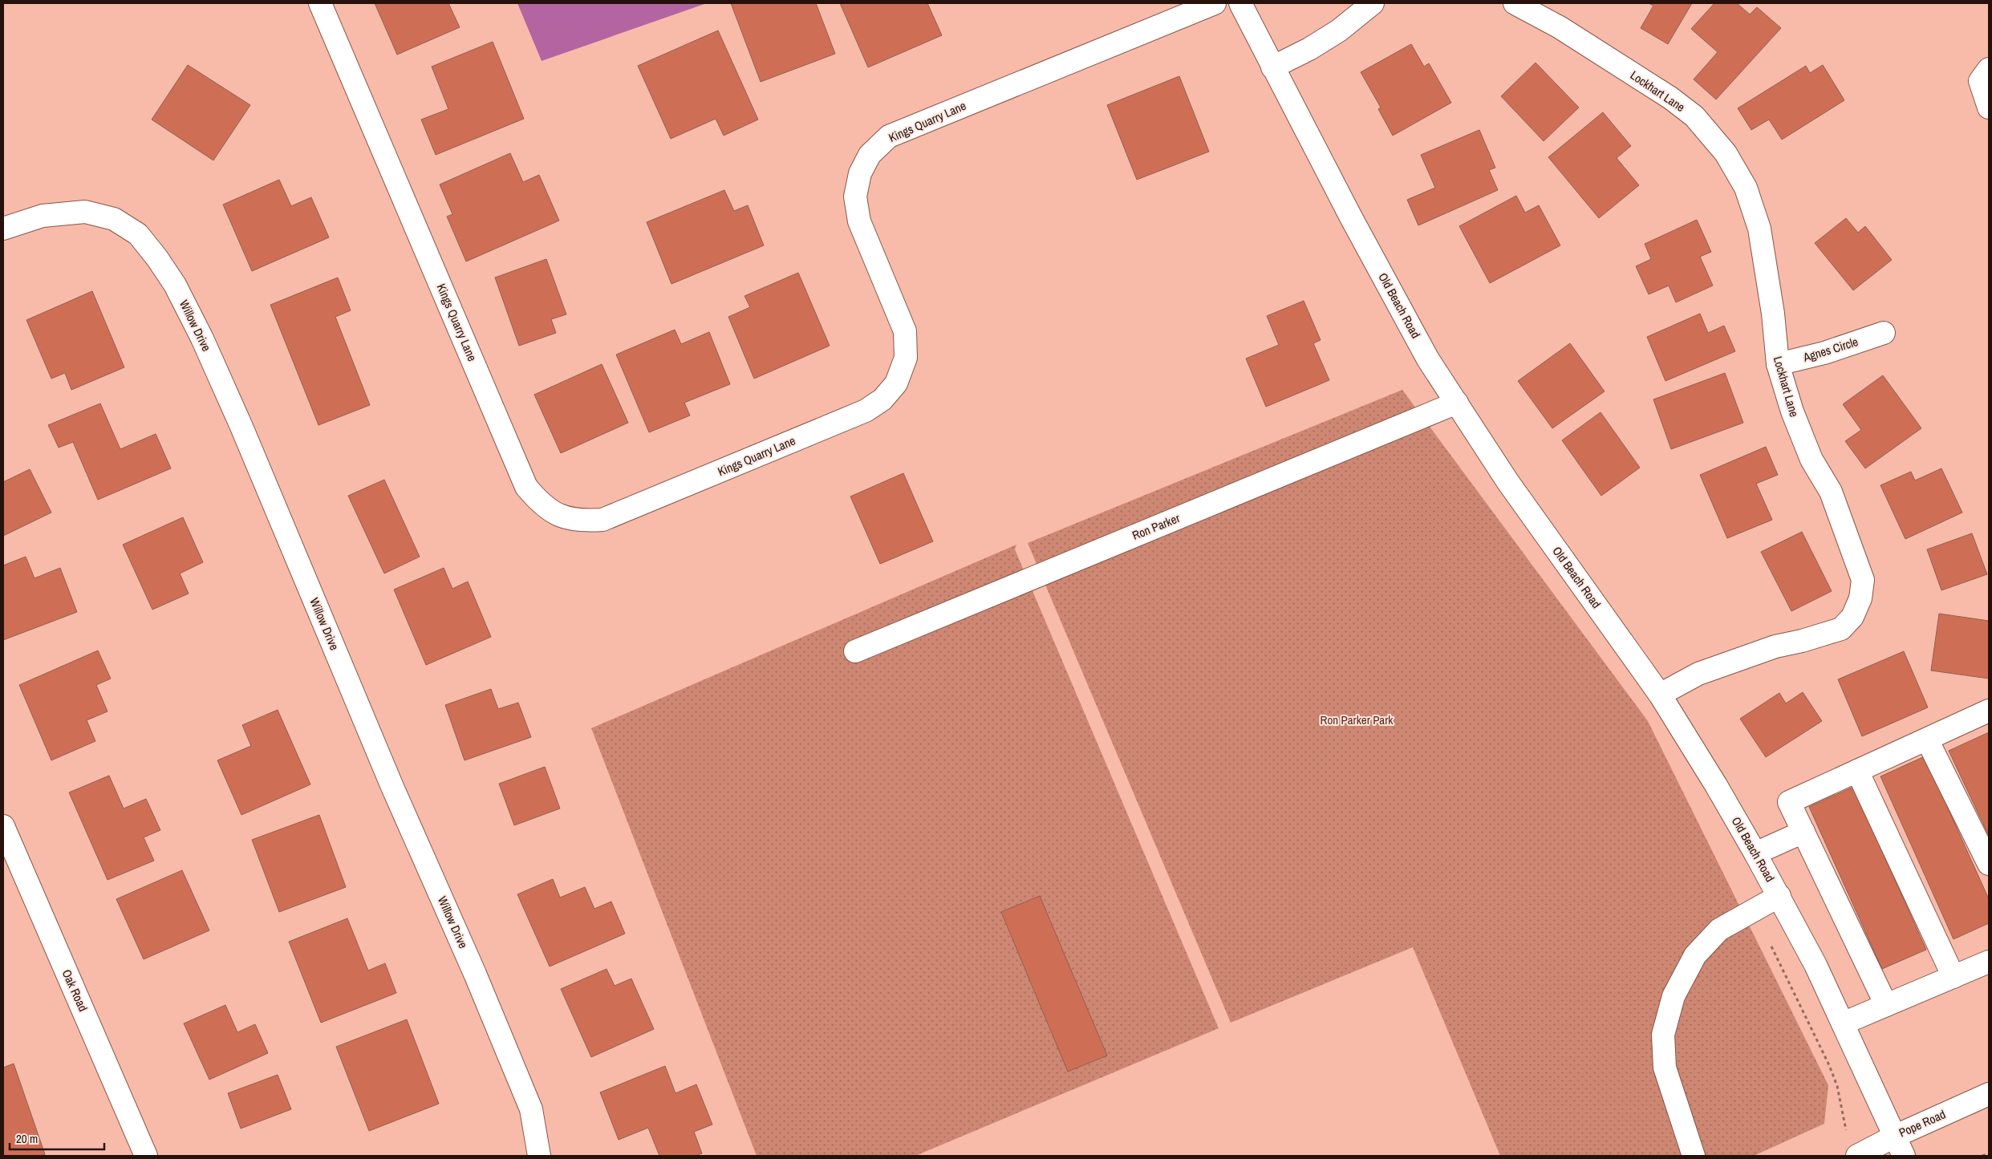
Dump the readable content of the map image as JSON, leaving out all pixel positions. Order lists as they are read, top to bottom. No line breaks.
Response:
{"streets":{"street":["Lockhart Lane","Kings Quarry Lane","Old Beach Road","Willow Drive","Agnes Circle","Ron Parker","Oak Road","Pope Road"]},"crossings":[["Lockhart Lane","Old Beach Road"],["Lockhart Lane","Agnes Circle"],["Old Beach Road","Ron Parker"],["Old Beach Road","Pope Road"]],"parks":["Ron Parker Park"],"scale_bar":"20 m"}
